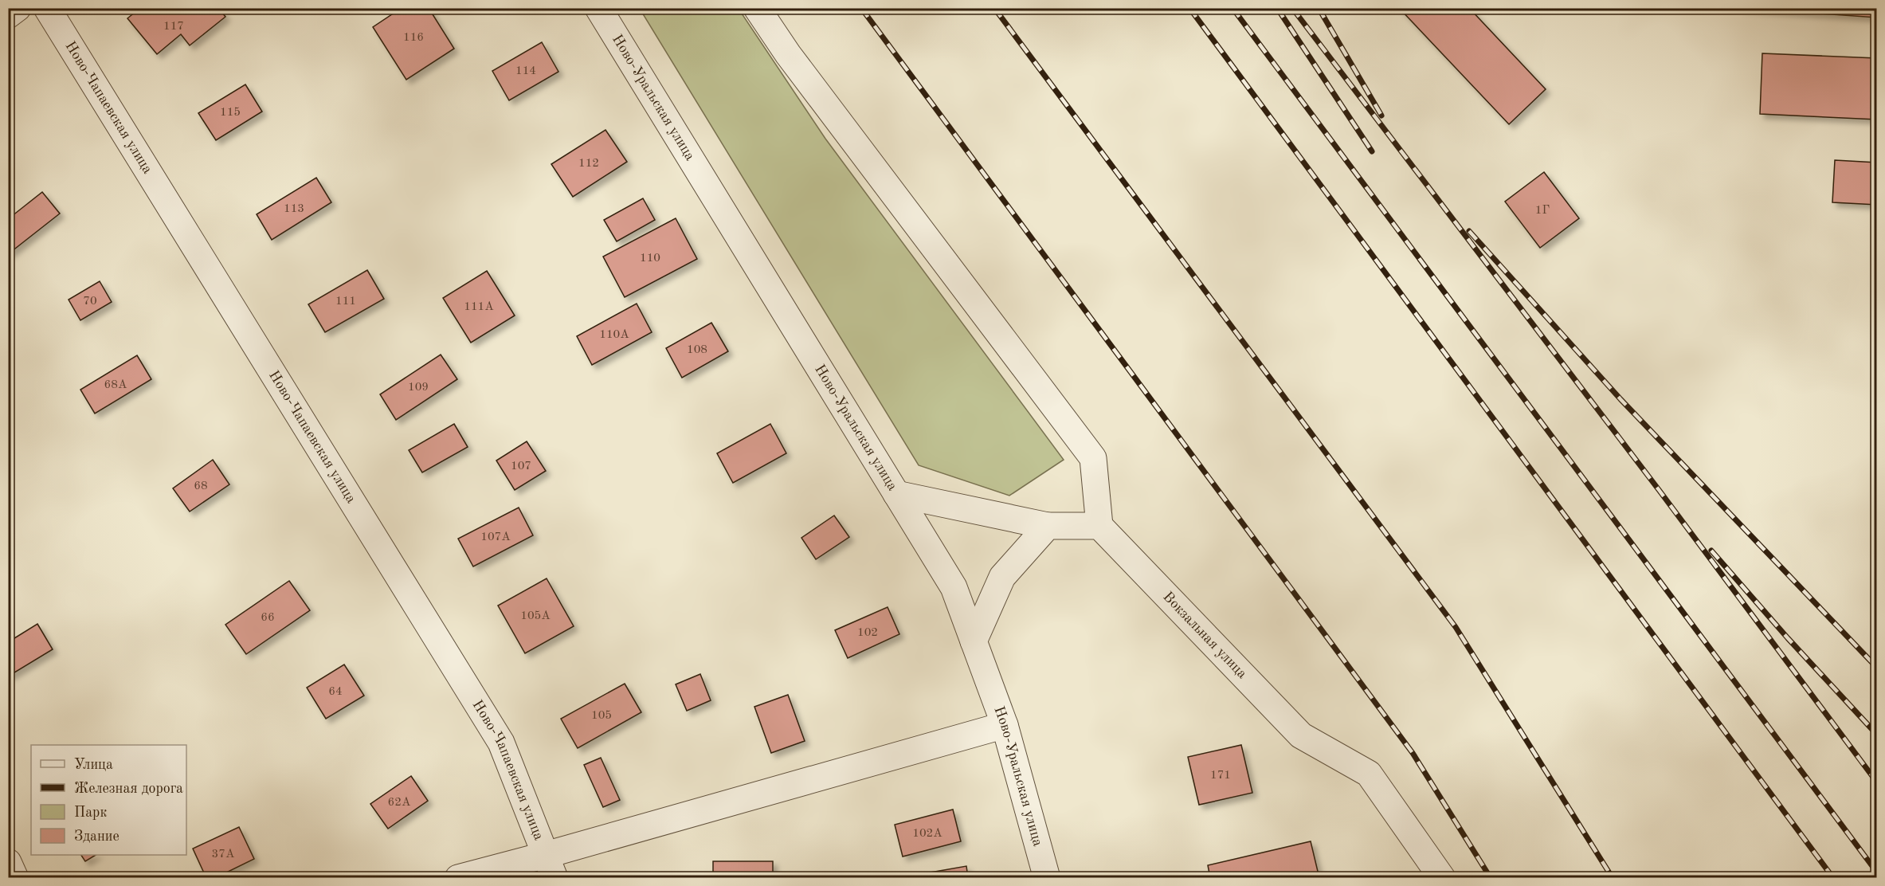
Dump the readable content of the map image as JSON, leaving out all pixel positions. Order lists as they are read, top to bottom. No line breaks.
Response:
{"streets":{"street":["Ново-Уральская улица","Ново-Чапаевская улица","Вокзальная улица"]},"house_numbers":["117","116","114","115","112","113","1Г","110","70","111","111А","110А","108","68А","109","107","68","107А","105А","66","102","64","105","171","62А","102А","37А"],"legend":["Улица","Железная дорога","Парк","Здание"]}
